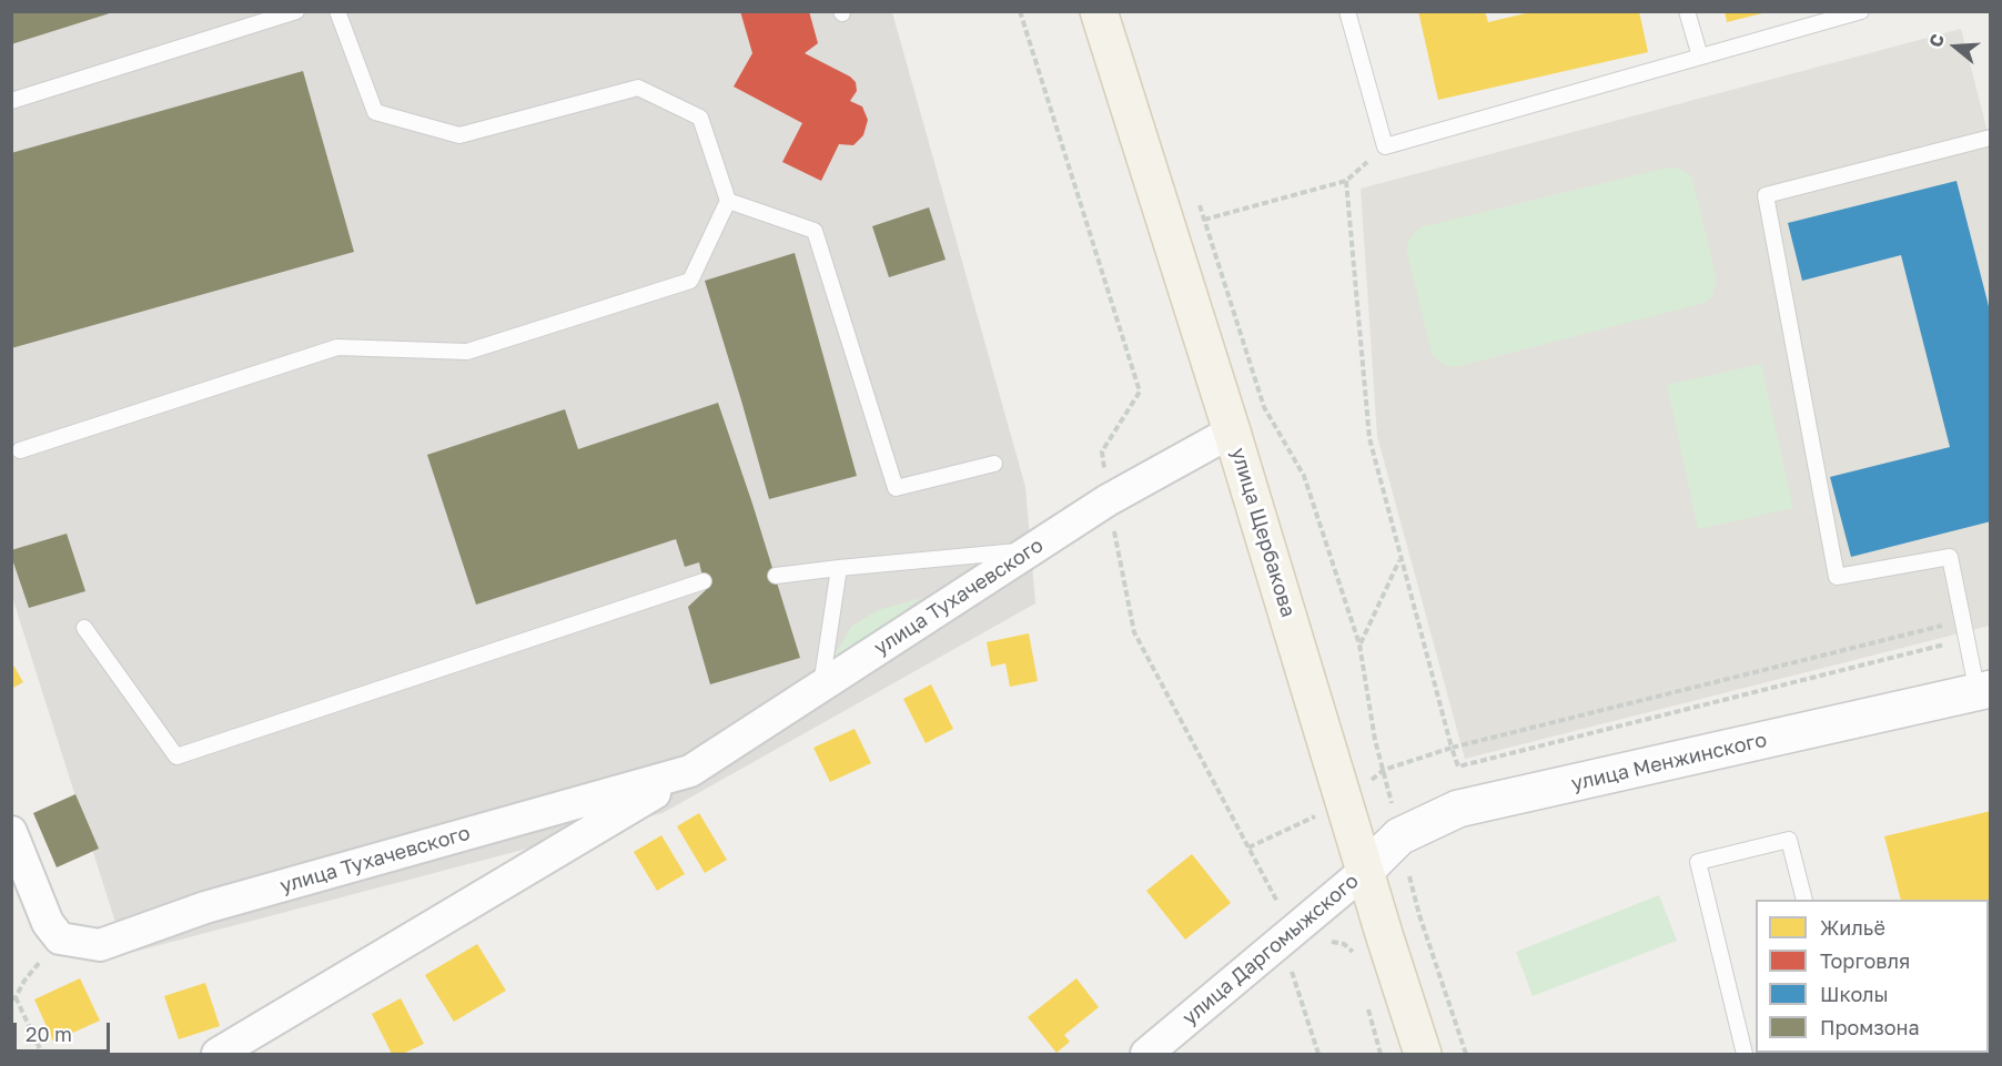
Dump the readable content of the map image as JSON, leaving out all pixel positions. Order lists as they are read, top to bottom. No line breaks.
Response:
{"streets":{"main road":["улица Щербакова"],"street":["улица Тухачевского","улица Менжинского","улица Даргомыжского"]},"crossings":[["улица Щербакова","улица Тухачевского"],["улица Щербакова","улица Менжинского"],["улица Щербакова","улица Даргомыжского"],["улица Менжинского","улица Даргомыжского"]],"legend":["Жильё","Торговля","Школы","Промзона"],"scale_bar":"20 m","north":"left"}
